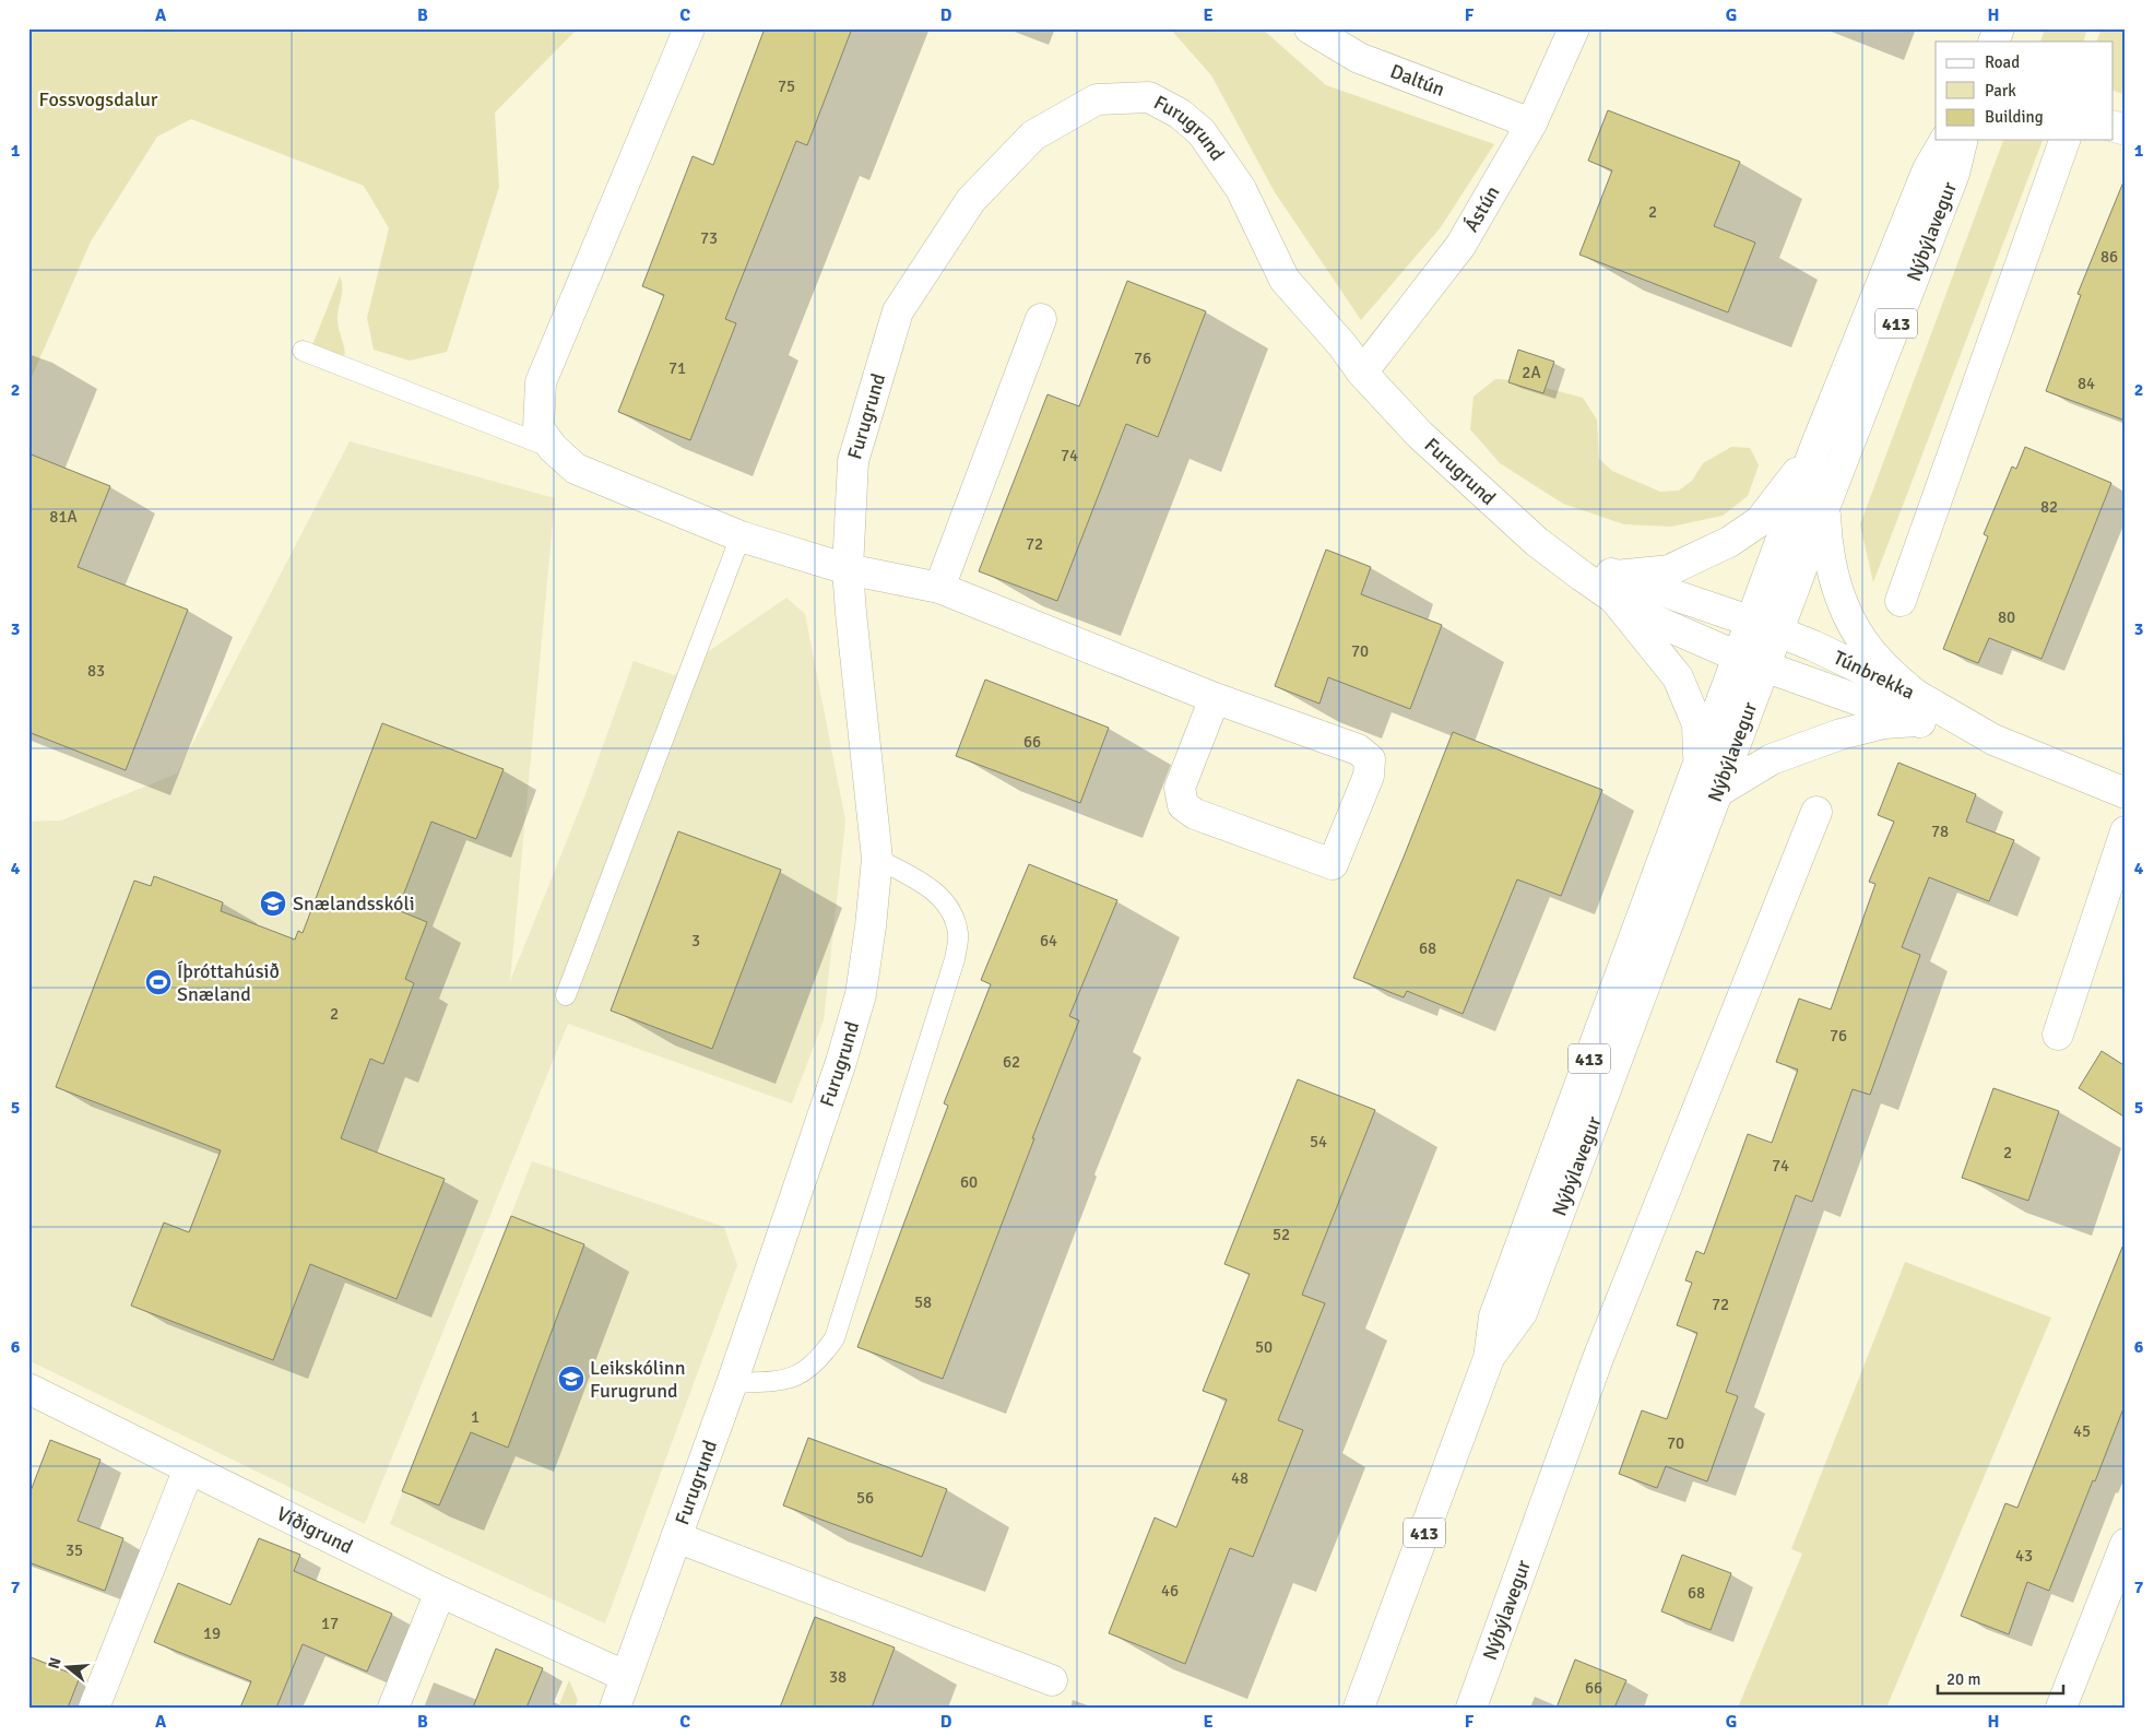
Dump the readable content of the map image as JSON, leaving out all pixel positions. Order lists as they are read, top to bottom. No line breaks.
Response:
{"streets":{"street":["Daltún","Furugrund","Ástún","Nýbýlavegur","413","Túnbrekka","Víðigrund"]},"crossings":[["Daltún","Ástún"],["Furugrund","Ástún"],["Furugrund","Nýbýlavegur"],["Furugrund","Túnbrekka"],["Furugrund","Víðigrund"],["Nýbýlavegur","Túnbrekka"]],"parks":["Fossvogsdalur"],"places":{"school or university":["Snælandsskóli","Leikskólinn Furugrund"],"sports":["Íþróttahúsið Snæland"]},"house_numbers":["75","2","73","86","76","71","2A","84","74","82","81A","72","80","70","83","66","78","3","64","68","2","76","62","54","2","74","60","52","58","72","50","1","45","70","48","56","35","43","46","68","17","19","38","66"],"legend":["Road","Park","Building"],"scale_bar":"20 m","north":"left","grid":{"columns":["A","B","C","D","E","F","G","H"],"rows":["1","2","3","4","5","6","7"]}}
